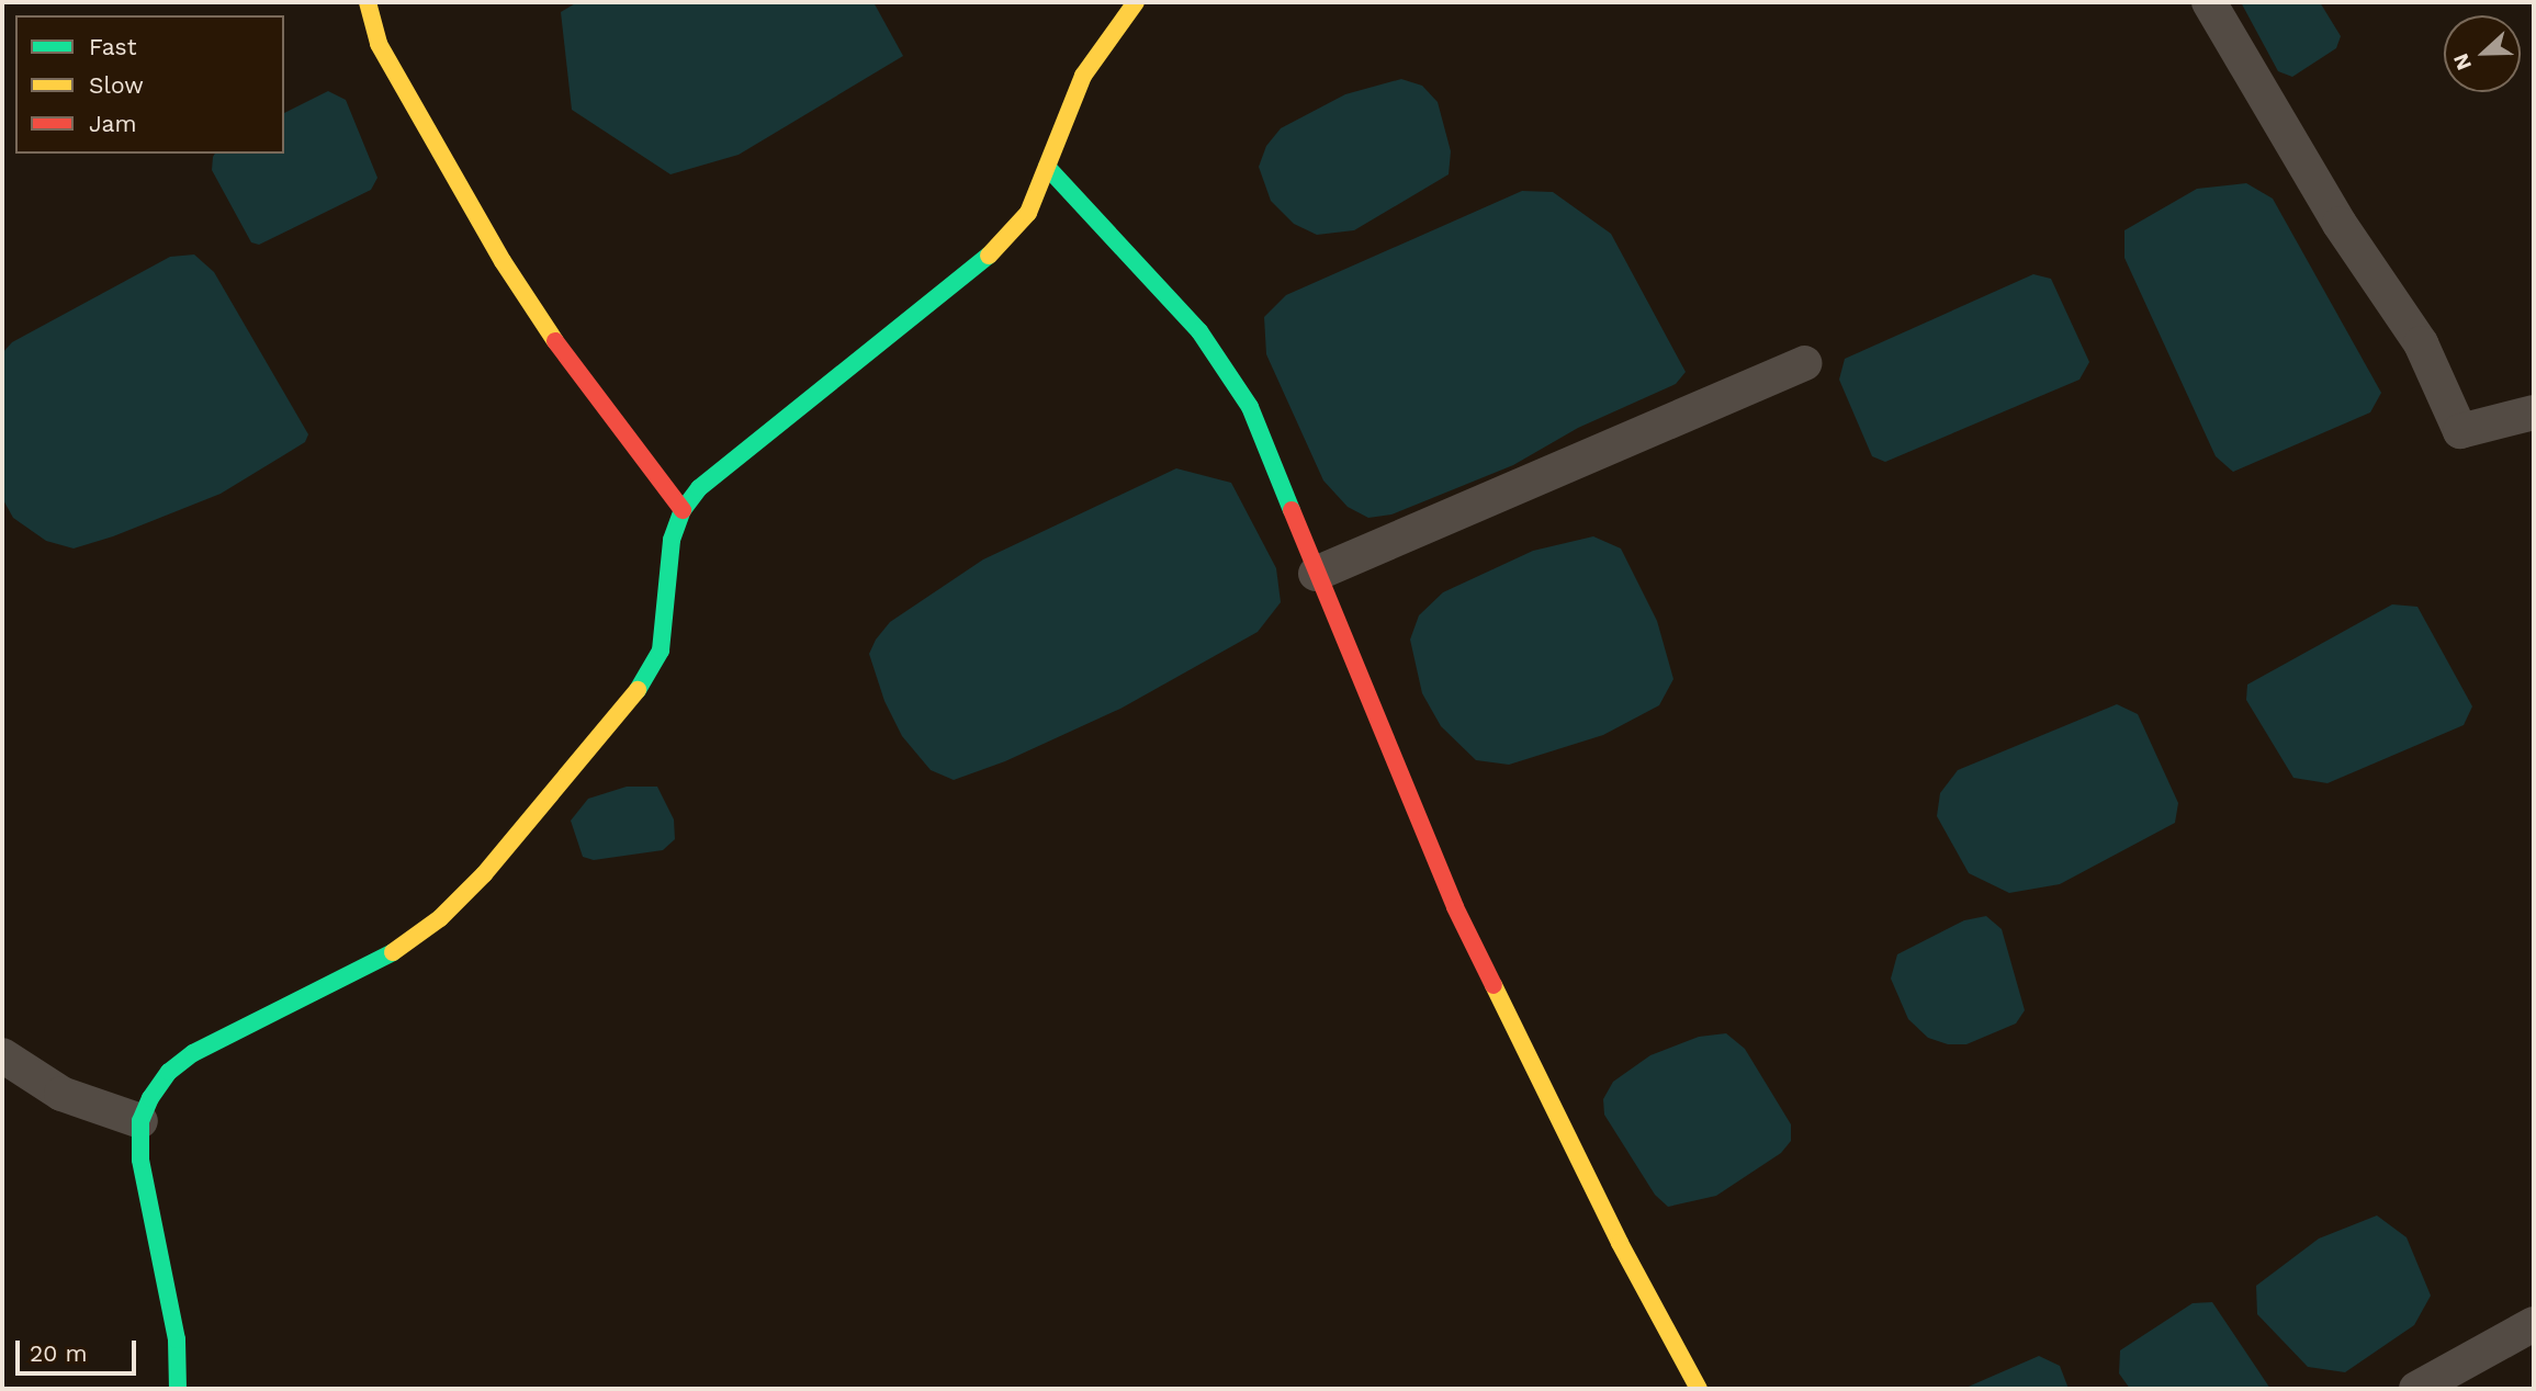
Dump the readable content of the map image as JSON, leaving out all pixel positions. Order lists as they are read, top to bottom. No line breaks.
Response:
{"legend":["Fast","Slow","Jam"],"scale_bar":"20 m","north":"left"}
